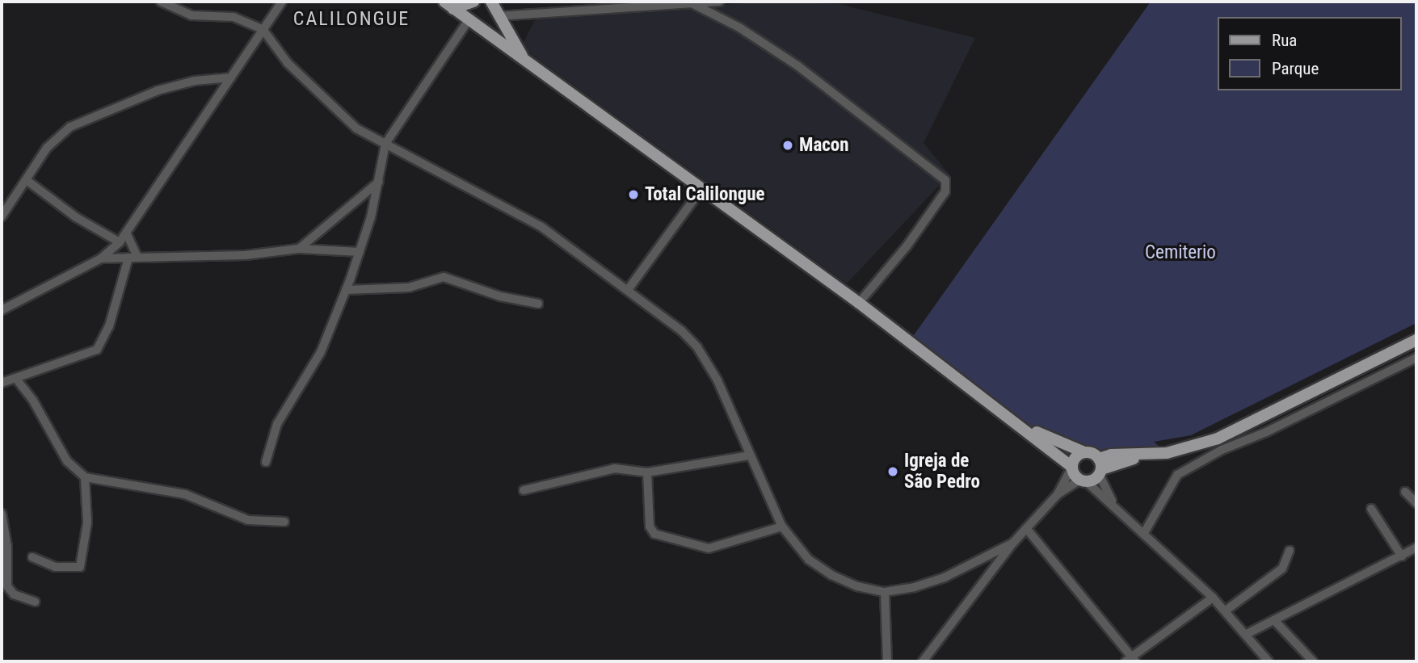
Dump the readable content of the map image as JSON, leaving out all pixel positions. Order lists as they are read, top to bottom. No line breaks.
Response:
{"districts":["CALILONGUE"],"parks":["Cemiterio"],"places":["Macon","Total Calilongue","Igreja de São Pedro"],"legend":["Rua","Parque"]}
